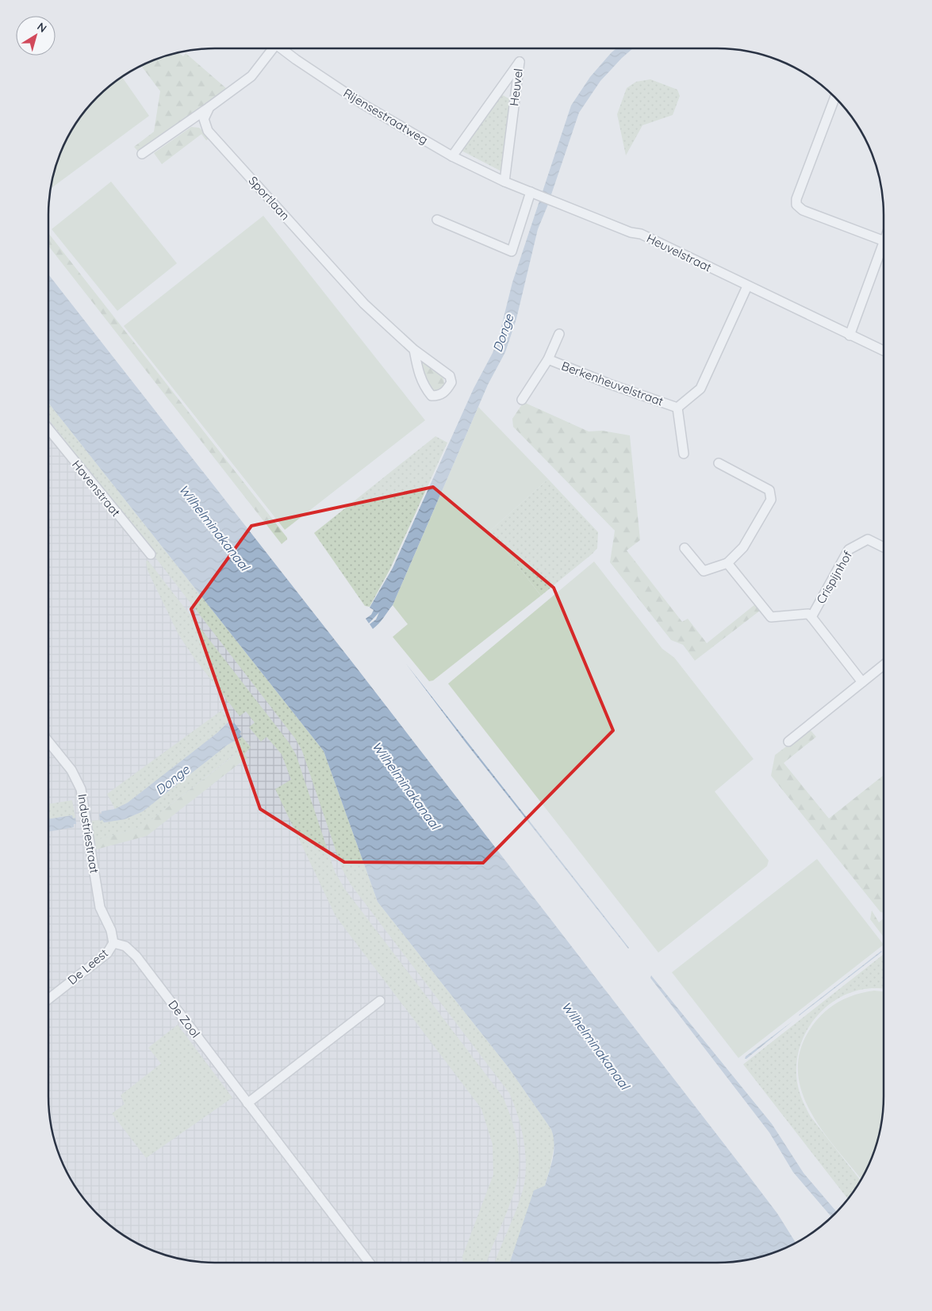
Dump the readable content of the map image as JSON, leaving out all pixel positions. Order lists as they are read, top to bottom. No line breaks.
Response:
{"streets":{"street":["Heuvel","Rijensestraatweg","Sportlaan","Heuvelstraat","Berkenheuvelstraat","Havenstraat","Crispijnhof","Industriestraat","De Leest","De Zool"]},"crossings":[["Heuvel","Rijensestraatweg"],["Heuvel","Heuvelstraat"],["Rijensestraatweg","Heuvelstraat"],["Heuvelstraat","Berkenheuvelstraat"],["Industriestraat","De Leest"],["Industriestraat","De Zool"],["De Leest","De Zool"]],"water":["Donge","Wilhelminakanaal"],"north":"top right"}
